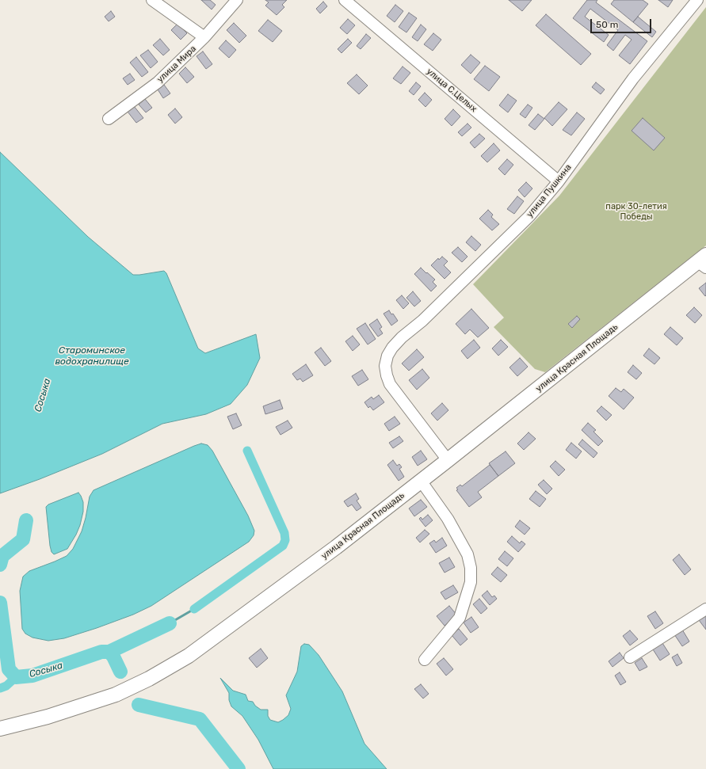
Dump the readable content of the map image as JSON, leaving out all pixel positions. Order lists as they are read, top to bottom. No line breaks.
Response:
{"streets":{"main road":["улица Красная Площадь"],"street":["улица Мира","улица С.Целых","улица Пушкина"]},"crossings":[["улица С.Целых","улица Пушкина"],["улица Пушкина","улица Красная Площадь"]],"water":["Староминское водохранилище","Сосыка"],"parks":["парк 30-летия Победы"],"scale_bar":"50 m"}
